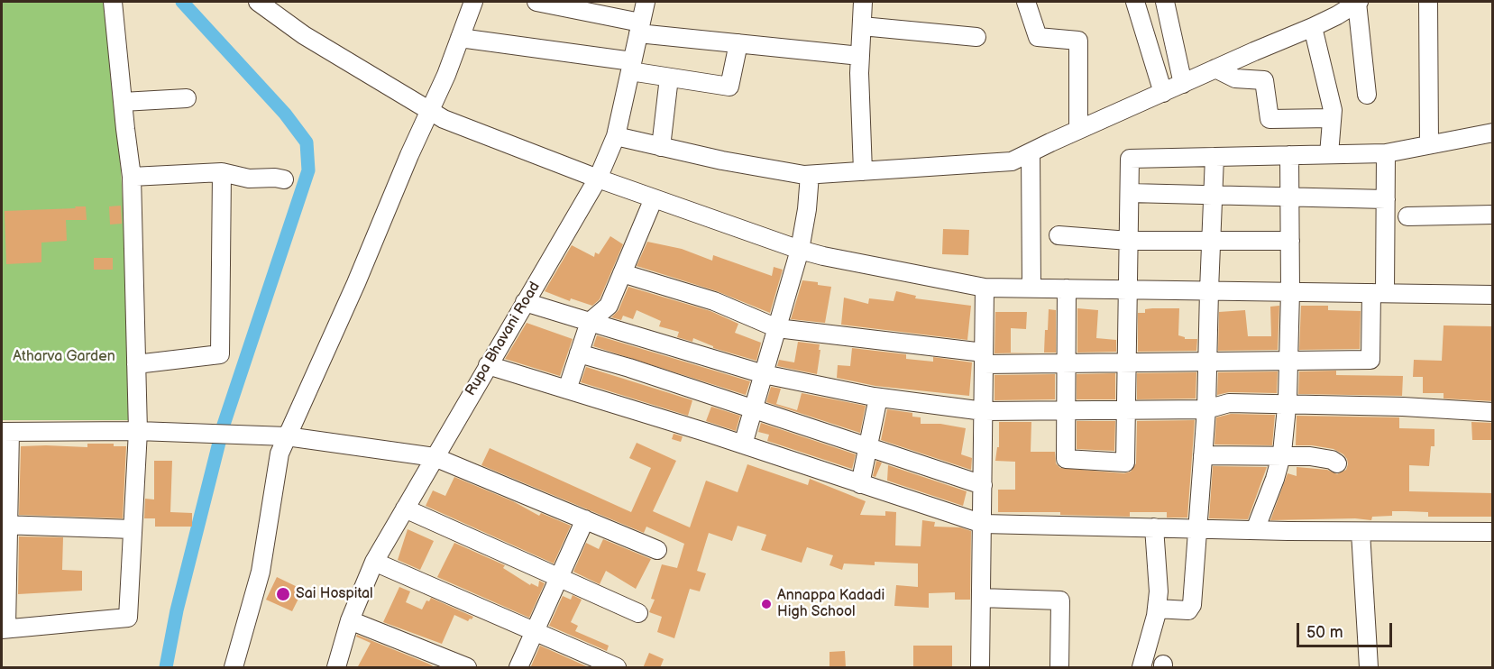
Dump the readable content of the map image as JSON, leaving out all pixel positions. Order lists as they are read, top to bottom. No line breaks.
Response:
{"streets":{"street":["Rupa Bhavani Road"]},"parks":["Atharva Garden"],"places":["Sai Hospital","Annappa Kadadi High School"],"scale_bar":"50 m"}
